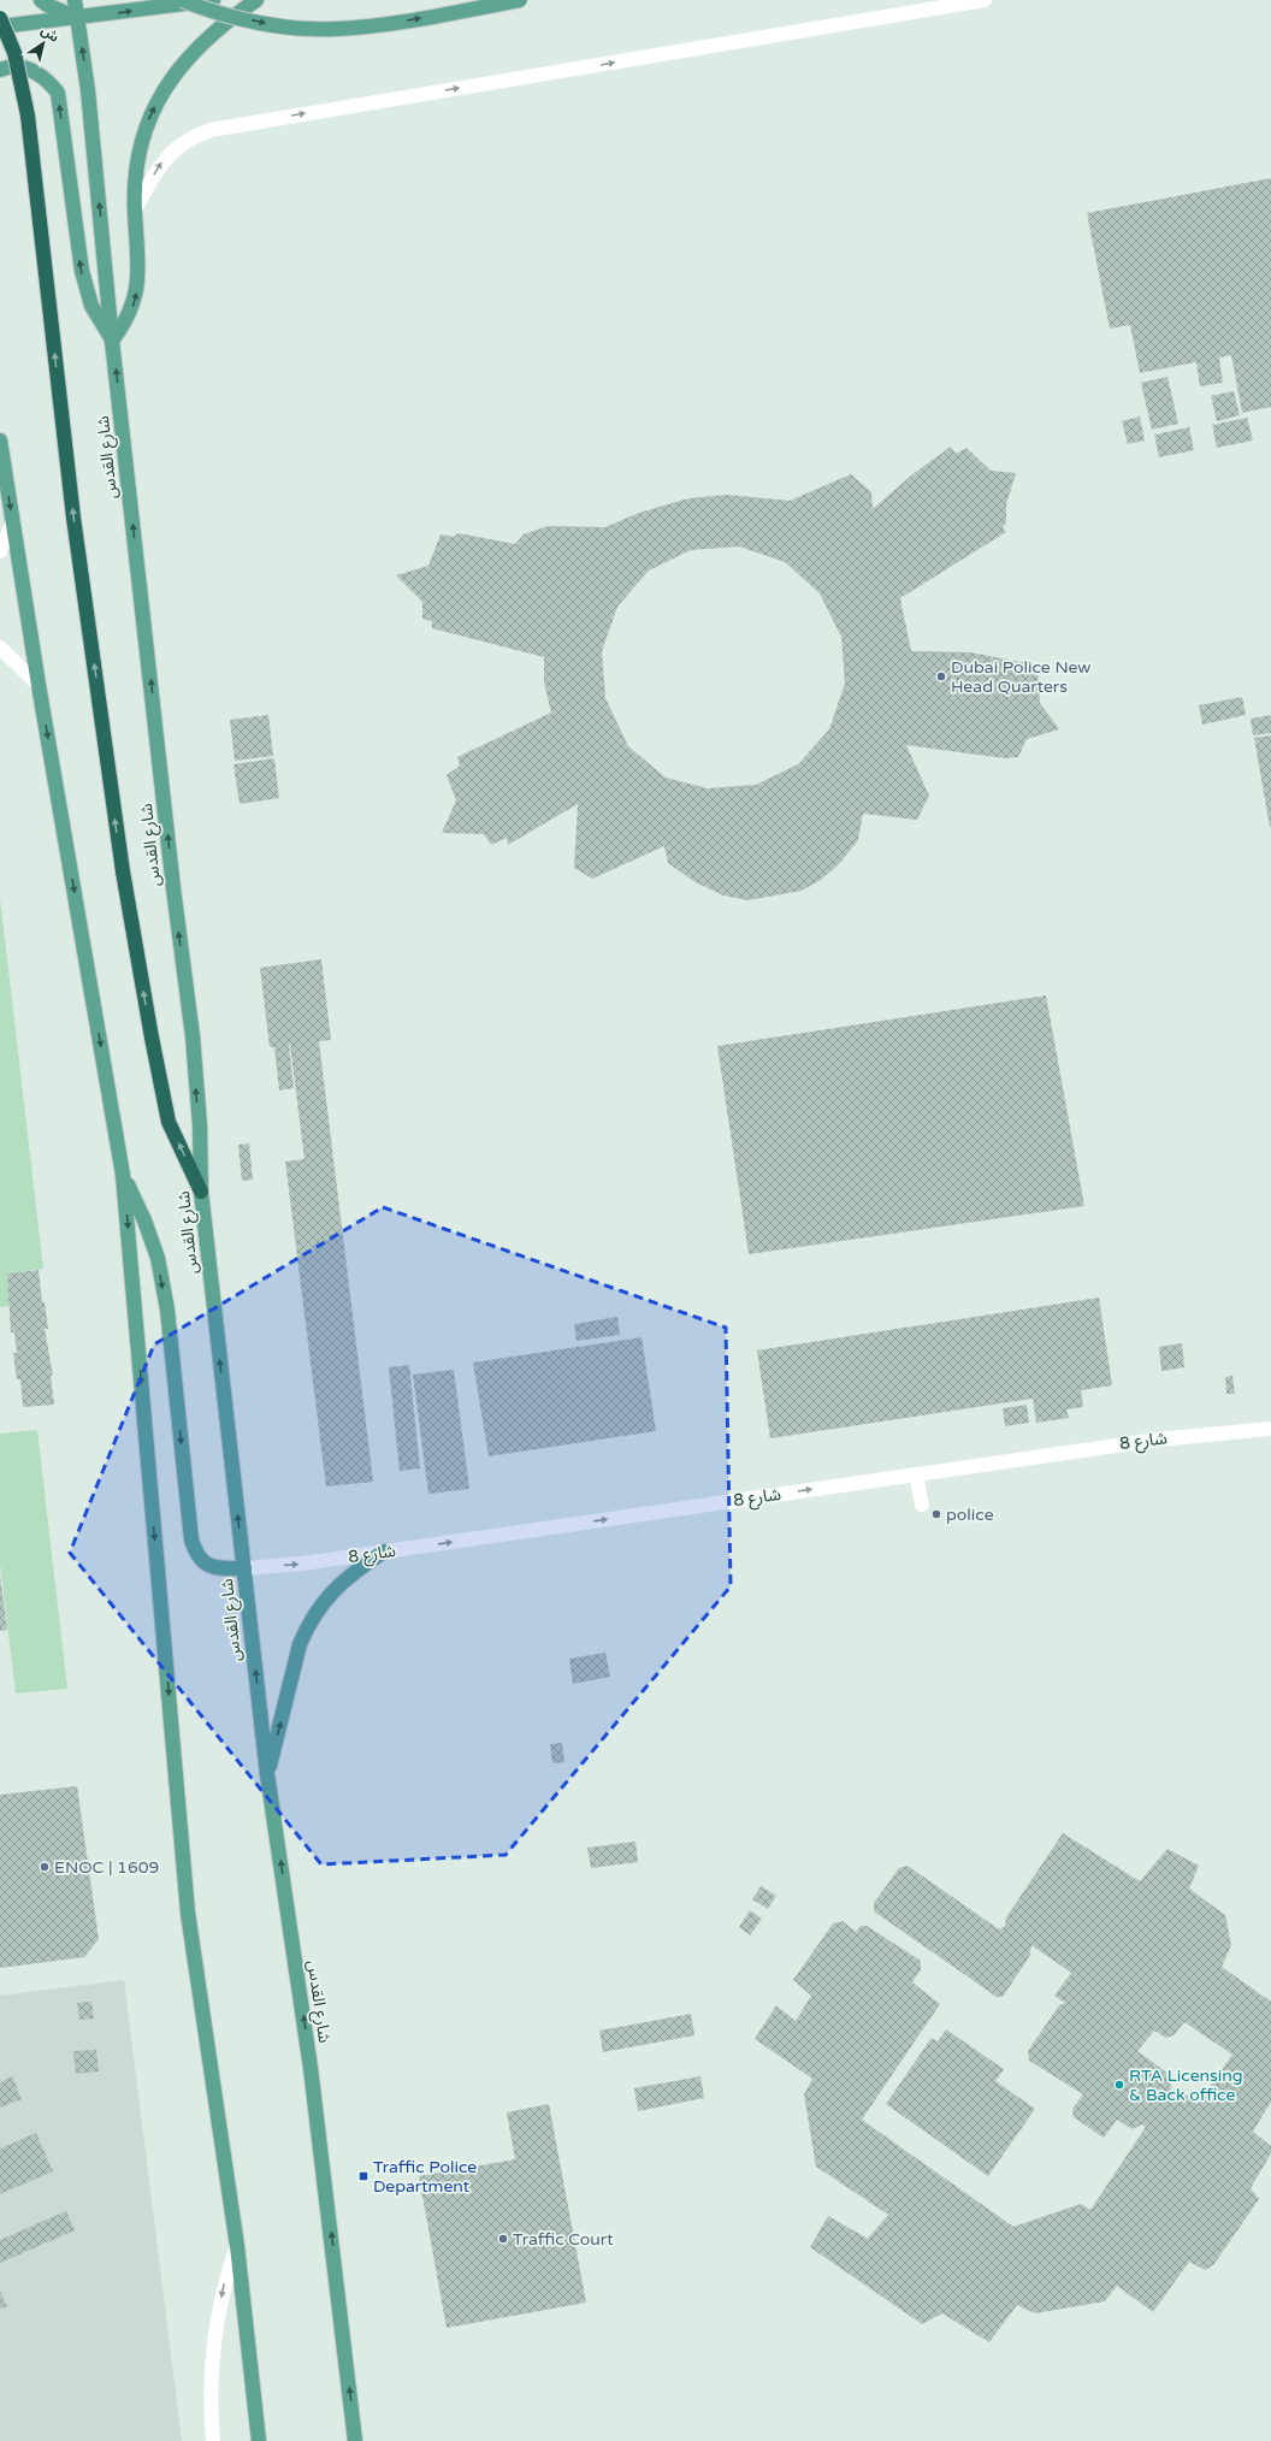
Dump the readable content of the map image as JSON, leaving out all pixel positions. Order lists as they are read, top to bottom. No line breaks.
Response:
{"streets":{"main road":["شارع القدس"],"street":["شارع 8"]},"crossings":[["شارع القدس","شارع 8"]],"one_way":["شارع 8"],"places":{"other":["Dubai Police New Head Quarters","police","ENOC | 1609","RTA Licensing & Back office","Traffic Court"],"transit":["Traffic Police Department"]},"north":"top right"}
